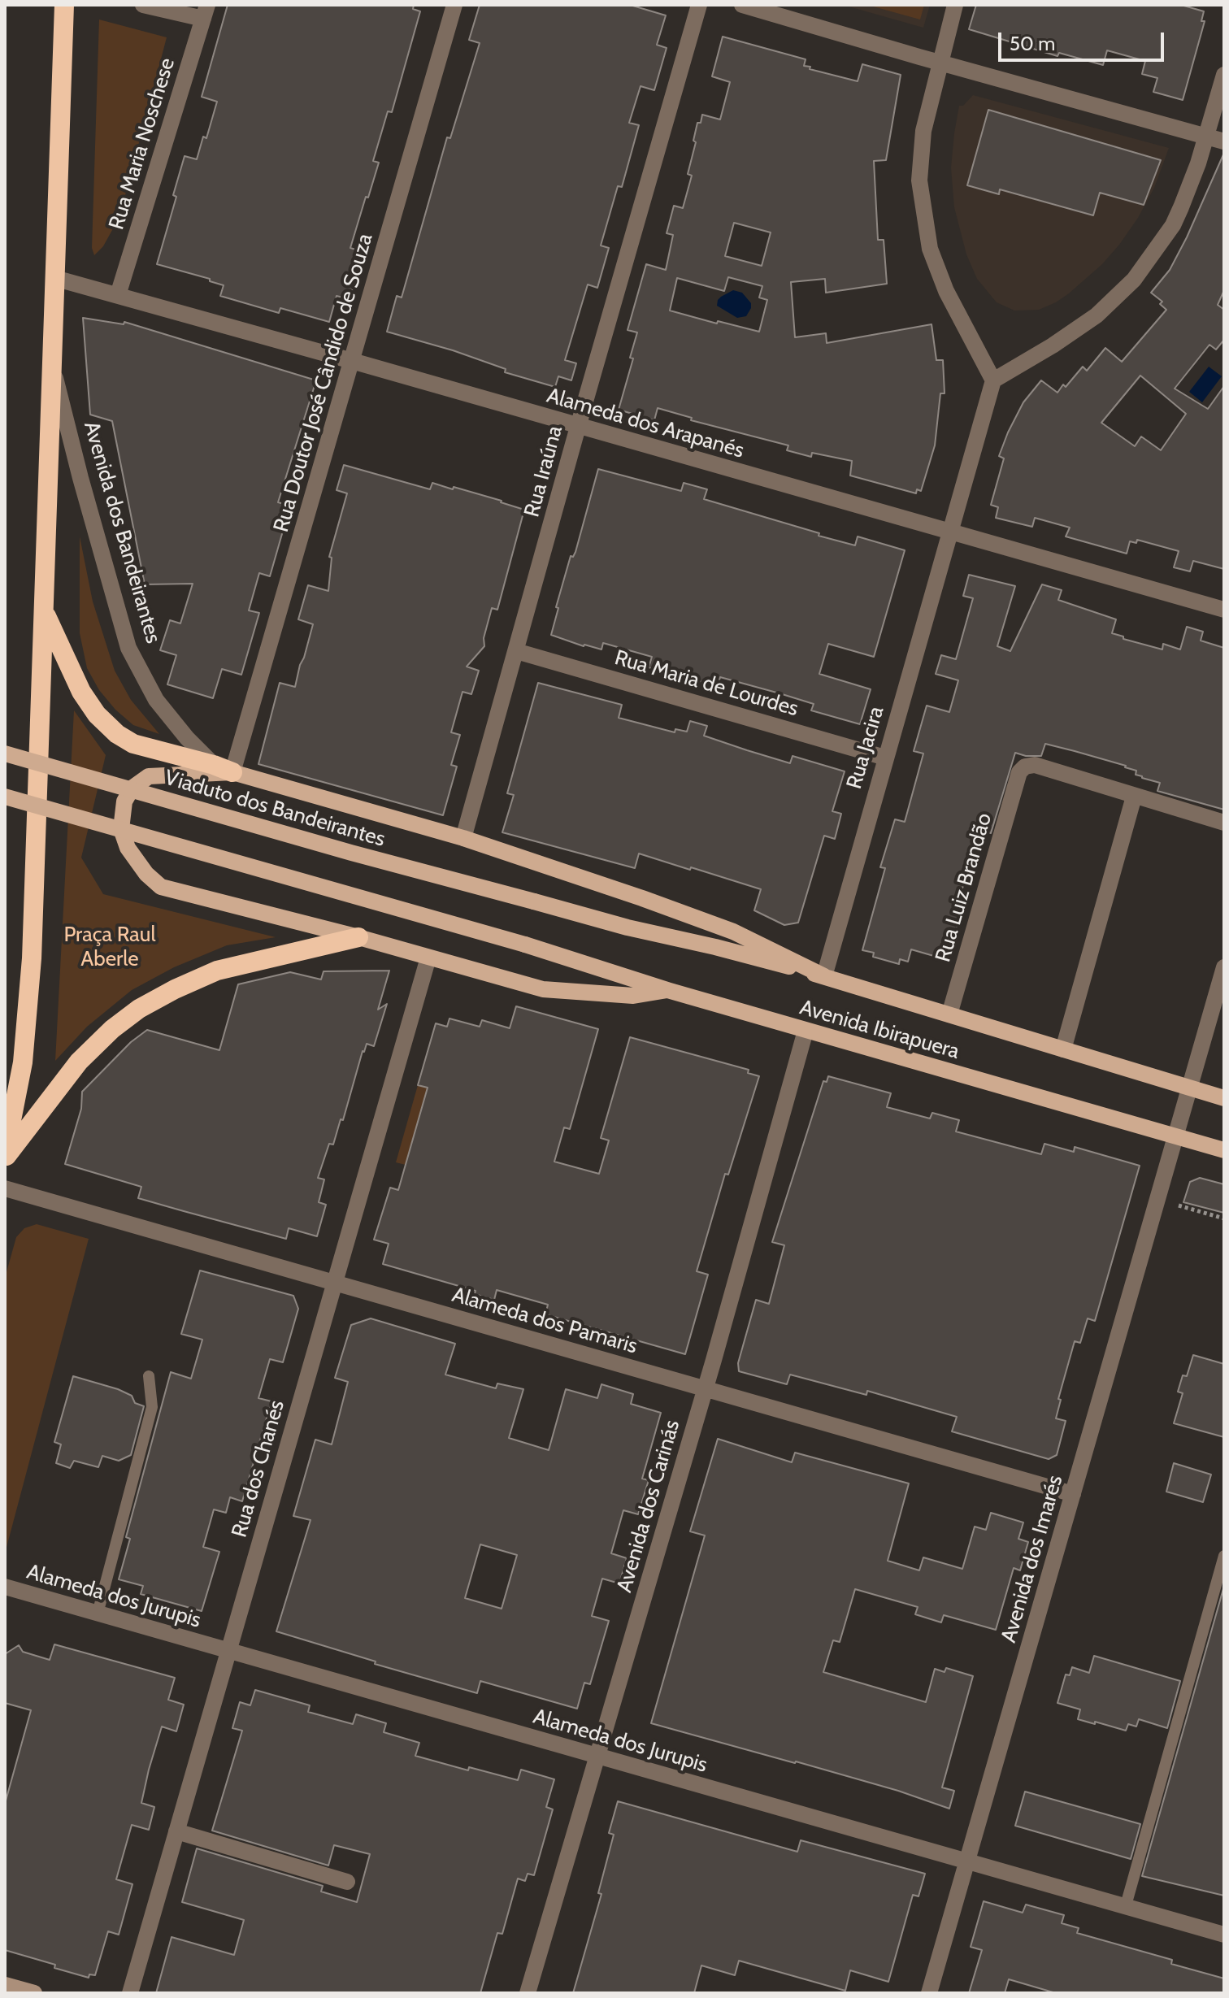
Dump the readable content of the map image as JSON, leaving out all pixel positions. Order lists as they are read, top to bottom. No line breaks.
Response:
{"streets":{"highway":["Avenida dos Bandeirantes"],"main road":["Viaduto dos Bandeirantes","Avenida Ibirapuera"],"street":["Rua Maria Noschese","Rua Doutor José Cândido de Souza","Alameda dos Arapanés","Rua Iraúna","Rua Maria de Lourdes","Rua Jacira","Rua Luiz Brandão","Alameda dos Pamaris","Rua dos Chanés","Avenida dos Carinás","Avenida dos Imarés","Alameda dos Jurupis"]},"crossings":[["Rua Maria Noschese","Alameda dos Arapanés"],["Rua Doutor José Cândido de Souza","Alameda dos Arapanés"],["Alameda dos Arapanés","Rua Iraúna"],["Alameda dos Arapanés","Avenida dos Bandeirantes"],["Alameda dos Arapanés","Rua Jacira"],["Rua Iraúna","Rua Maria de Lourdes"],["Rua Maria de Lourdes","Rua Jacira"],["Rua Jacira","Avenida Ibirapuera"],["Viaduto dos Bandeirantes","Avenida Ibirapuera"],["Rua Luiz Brandão","Avenida Ibirapuera"],["Avenida Ibirapuera","Avenida dos Carinás"],["Avenida Ibirapuera","Avenida dos Imarés"],["Alameda dos Pamaris","Rua dos Chanés"],["Alameda dos Pamaris","Avenida dos Carinás"],["Alameda dos Pamaris","Avenida dos Imarés"],["Rua dos Chanés","Alameda dos Jurupis"],["Avenida dos Carinás","Alameda dos Jurupis"],["Avenida dos Imarés","Alameda dos Jurupis"]],"parks":["Praça Raul Aberle"],"scale_bar":"50 m"}
